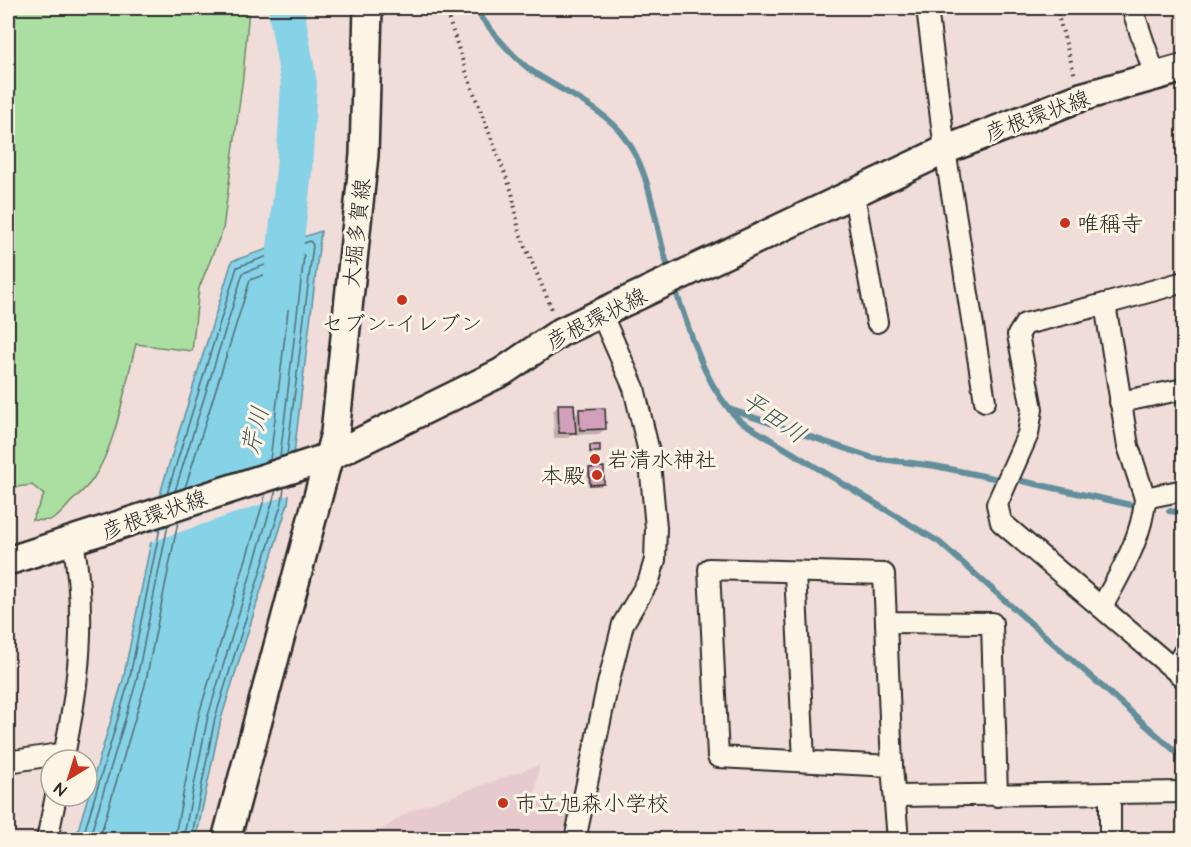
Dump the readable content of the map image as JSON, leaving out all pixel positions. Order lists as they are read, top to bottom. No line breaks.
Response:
{"streets":{"main road":["彦根環状線","大堀多賀線"]},"crossings":[["彦根環状線","大堀多賀線"]],"water":["平田川","芹川"],"places":["唯稱寺","セブン-イレブン","岩清水神社","本殿","市立旭森小学校"],"north":"bottom left"}
